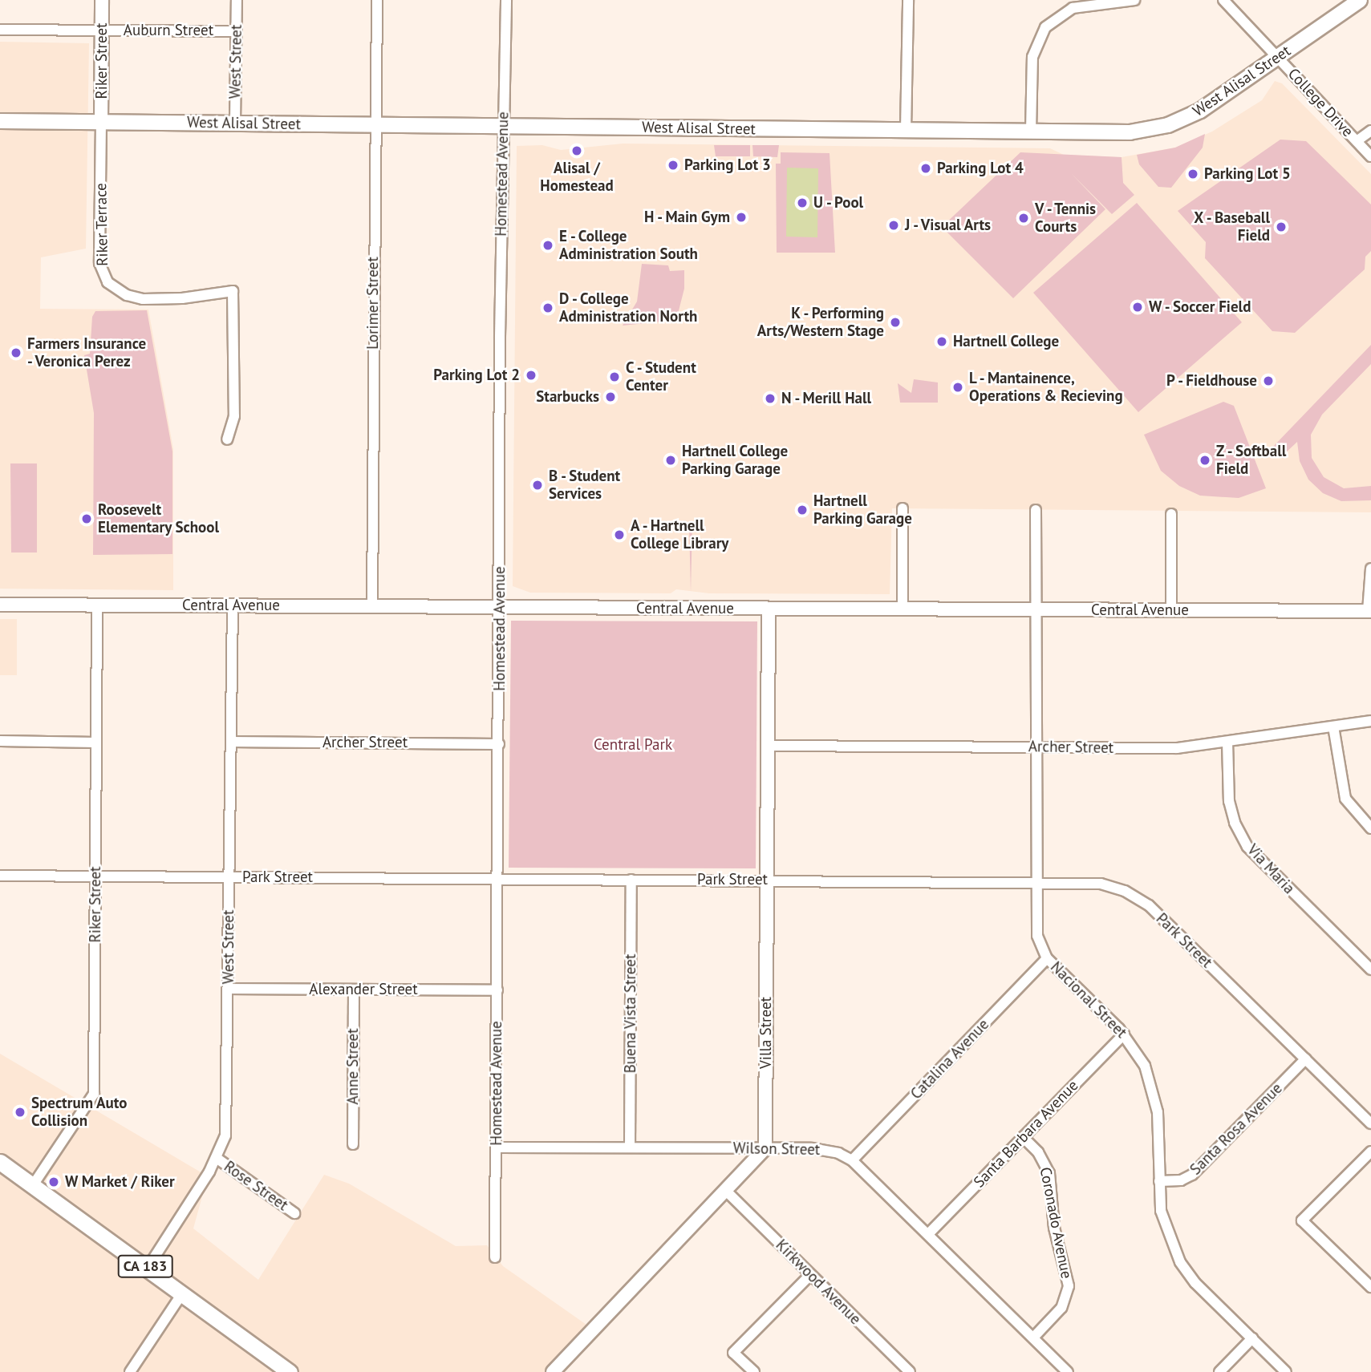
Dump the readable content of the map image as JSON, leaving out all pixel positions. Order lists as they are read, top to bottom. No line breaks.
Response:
{"streets":{"main road":["West Alisal Street","CA 183"],"street":["Auburn Street","Riker Street","West Street","College Drive","Homestead Avenue","Riker Terrace","Lorimer Street","Central Avenue","Archer Street","Via Maria","Park Street","Alexander Street","Nacional Street","Buena Vista Street","Villa Street","Catalina Avenue","Anne Street","Santa Rosa Avenue","Santa Barbara Avenue","Wilson Street","Rose Street","Coronado Avenue","Kirkwood Avenue"]},"crossings":[["Auburn Street","Riker Street"],["Auburn Street","West Street"],["Riker Street","West Alisal Street"],["Riker Street","Riker Terrace"],["Riker Street","Central Avenue"],["Riker Street","Park Street"],["Riker Street","CA 183"],["West Street","West Alisal Street"],["West Street","Central Avenue"],["West Street","Archer Street"],["West Street","Park Street"],["West Street","Alexander Street"],["West Street","Rose Street"],["West Street","CA 183"],["West Alisal Street","College Drive"],["West Alisal Street","Homestead Avenue"],["West Alisal Street","Riker Terrace"],["West Alisal Street","Lorimer Street"],["Homestead Avenue","Central Avenue"],["Homestead Avenue","Archer Street"],["Homestead Avenue","Park Street"],["Homestead Avenue","Alexander Street"],["Homestead Avenue","Wilson Street"],["Lorimer Street","Central Avenue"],["Central Avenue","Nacional Street"],["Central Avenue","Villa Street"],["Archer Street","Via Maria"],["Archer Street","Nacional Street"],["Archer Street","Villa Street"],["Park Street","Nacional Street"],["Park Street","Buena Vista Street"],["Park Street","Villa Street"],["Park Street","Santa Rosa Avenue"],["Alexander Street","Anne Street"],["Nacional Street","Catalina Avenue"],["Nacional Street","Santa Rosa Avenue"],["Nacional Street","Santa Barbara Avenue"],["Buena Vista Street","Wilson Street"],["Villa Street","Wilson Street"],["Catalina Avenue","Wilson Street"],["Santa Barbara Avenue","Wilson Street"],["Santa Barbara Avenue","Coronado Avenue"],["Wilson Street","Coronado Avenue"]],"parks":["Central Park"],"places":["Alisal / Homestead","Parking Lot 3","Parking Lot 4","Parking Lot 5","U - Pool","H - Main Gym","V - Tennis Courts","J - Visual Arts","X - Baseball Field","E - College Administration South","W - Soccer Field","D - College Administration North","K - Performing Arts/Western Stage","Hartnell College","Farmers Insurance - Veronica Perez","Parking Lot 2","C - Student Center","P - Fieldhouse","L - Mantainence, Operations & Recieving","Starbucks","N - Merill Hall","Hartnell College Parking Garage","Z - Softball Field","B - Student Services","Hartnell Parking Garage","Roosevelt Elementary School","A - Hartnell College Library","Spectrum Auto Collision","W Market / Riker"]}
